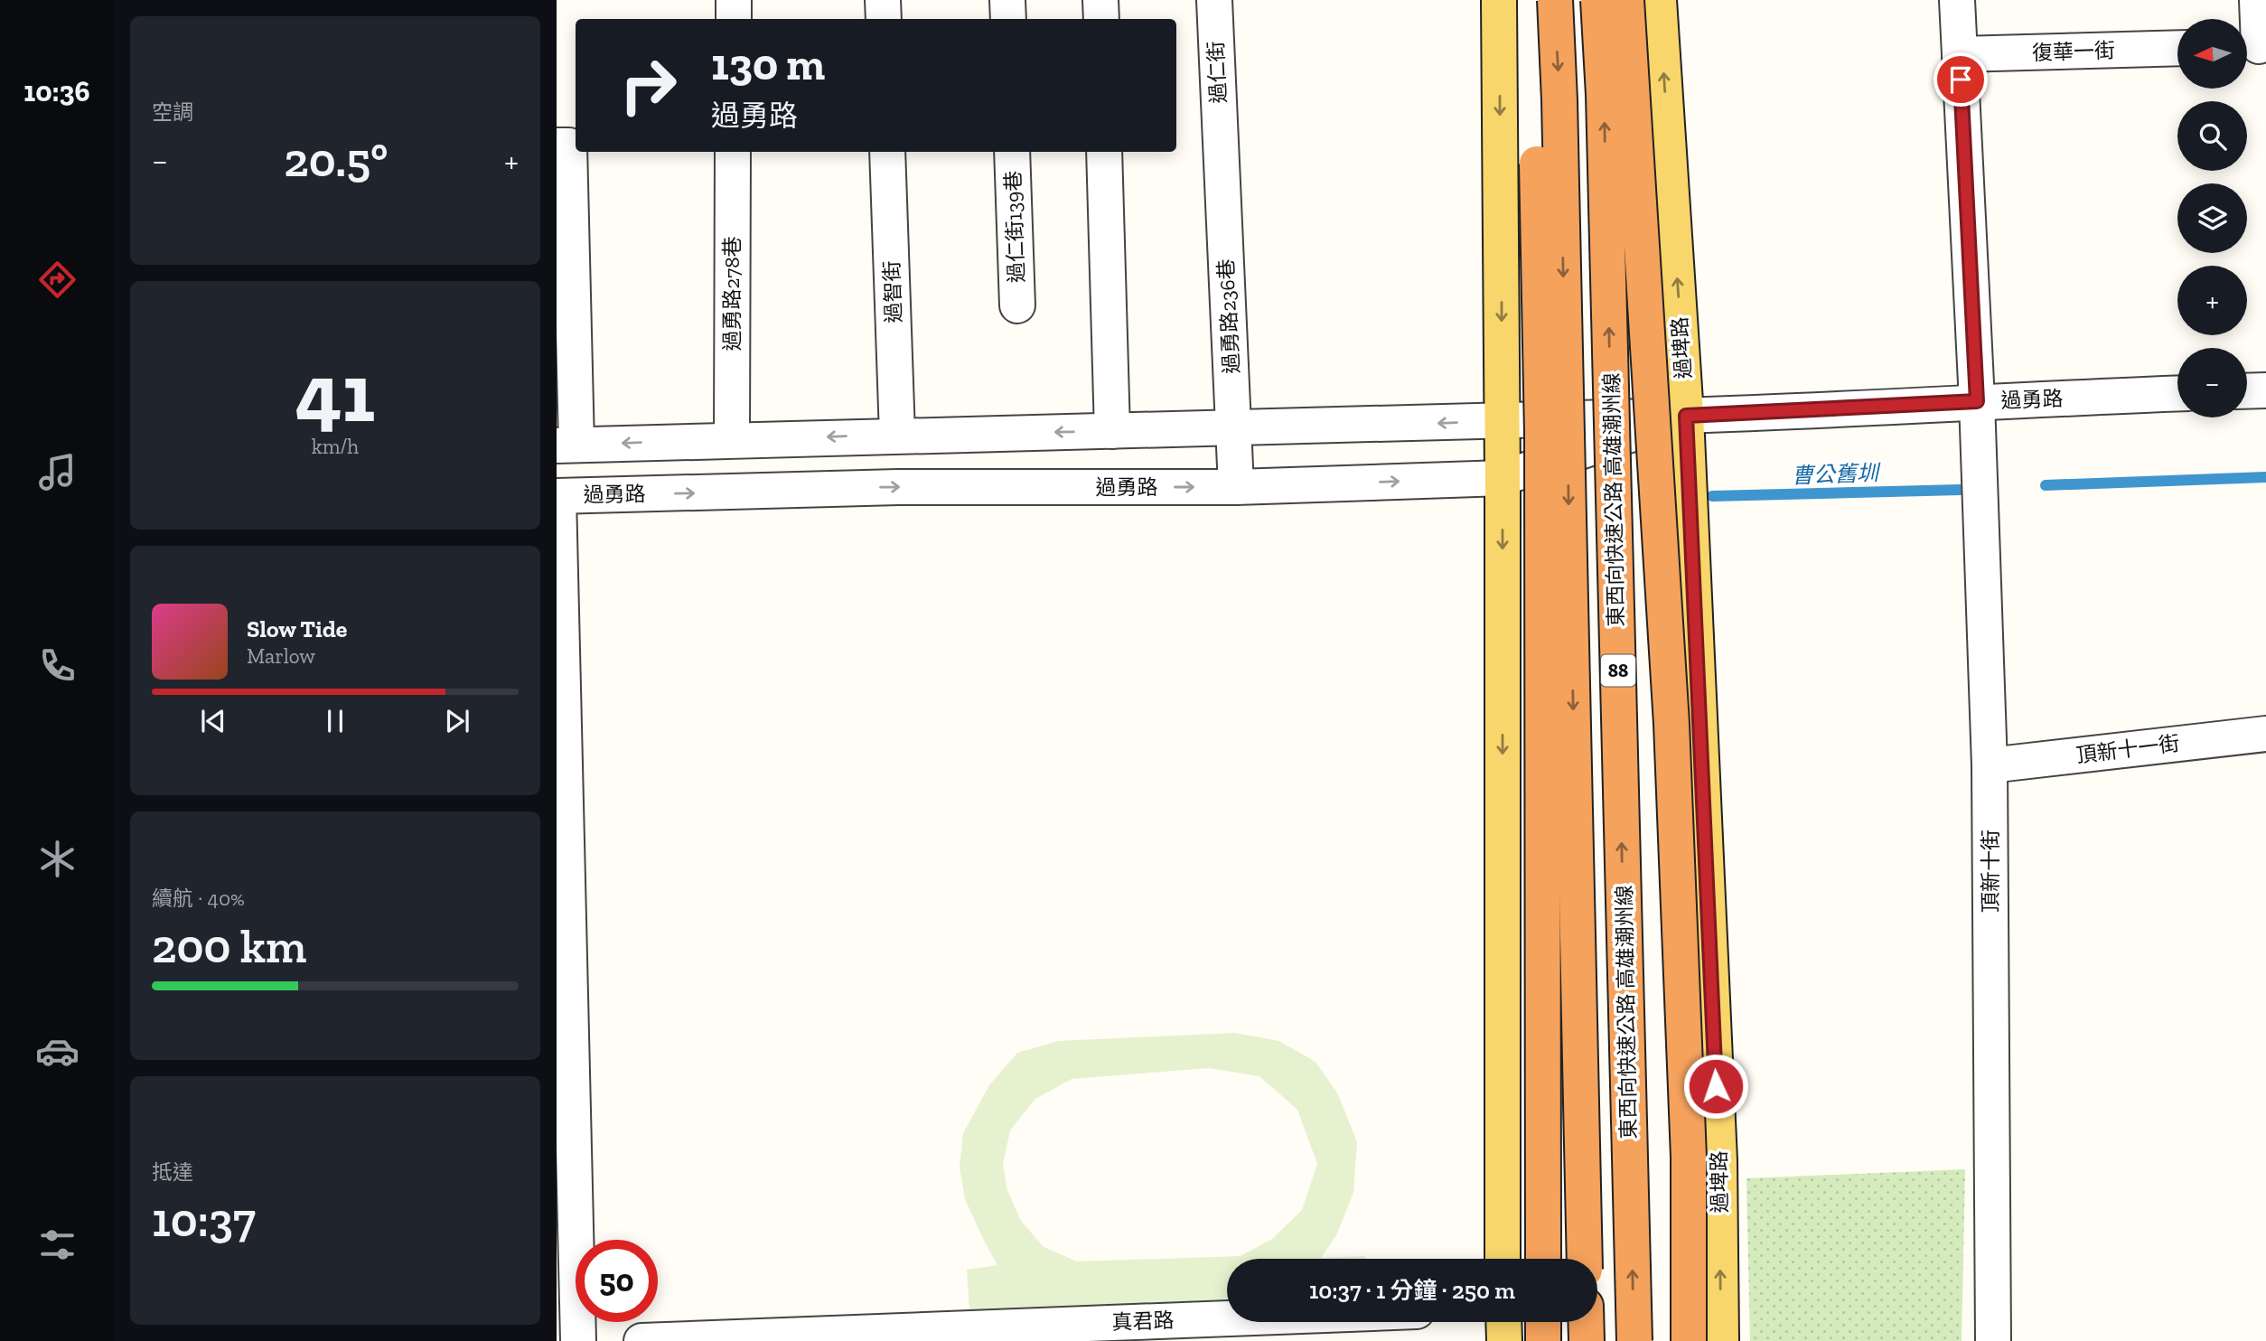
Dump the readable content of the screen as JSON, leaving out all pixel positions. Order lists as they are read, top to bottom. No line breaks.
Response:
{"streets":{"highway":["東西向快速公路 高雄潮州線","88"],"main road":["過埤路"],"street":["復華一街","過仁街","過仁街139巷","過智街","過勇路278巷","過勇路236巷","過勇路","頂新十一街","頂新十街","真君路"]},"crossings":[["復華一街","頂新十街"],["過仁街","過勇路236巷"],["過智街","過勇路"],["過勇路278巷","過勇路"],["過勇路236巷","過勇路"],["過埤路","過勇路"],["過勇路","頂新十街"],["頂新十一街","頂新十街"]],"water":["曹公舊圳"],"north":"left","page":{"tabs":"10:36","tile":["空調",["41","km/h"],["續航 · 40%","200 km"],["抵達","10:37"]],"map_buttons":["+","−"],"turn":["130 m","過勇路"],"heat":["−","20.5°","+"],"song":["Slow Tide","Marlow"],"limit":"50","trip":"10:37 · 1 分鐘 · 250 m"}}
